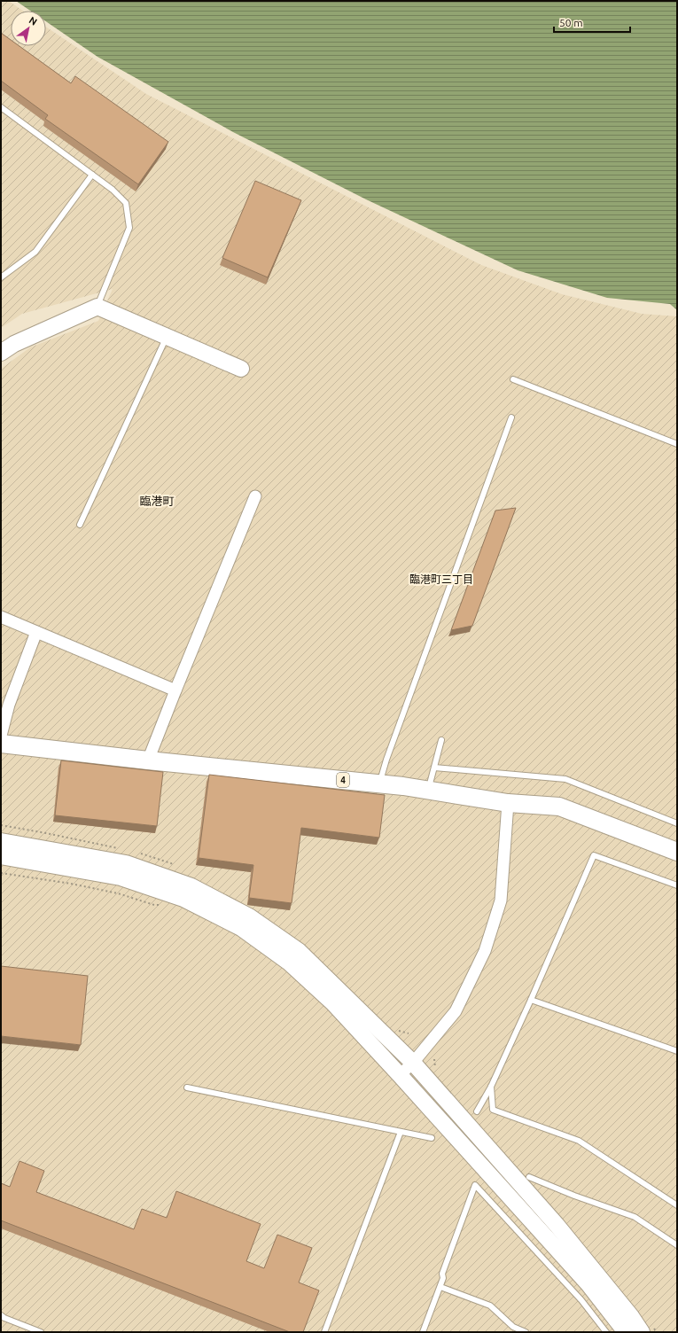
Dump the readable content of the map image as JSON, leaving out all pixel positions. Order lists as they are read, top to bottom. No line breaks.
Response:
{"streets":{"main road":["4"]},"districts":["臨港町","臨港町三丁目"],"scale_bar":"50 m","north":"top right"}
